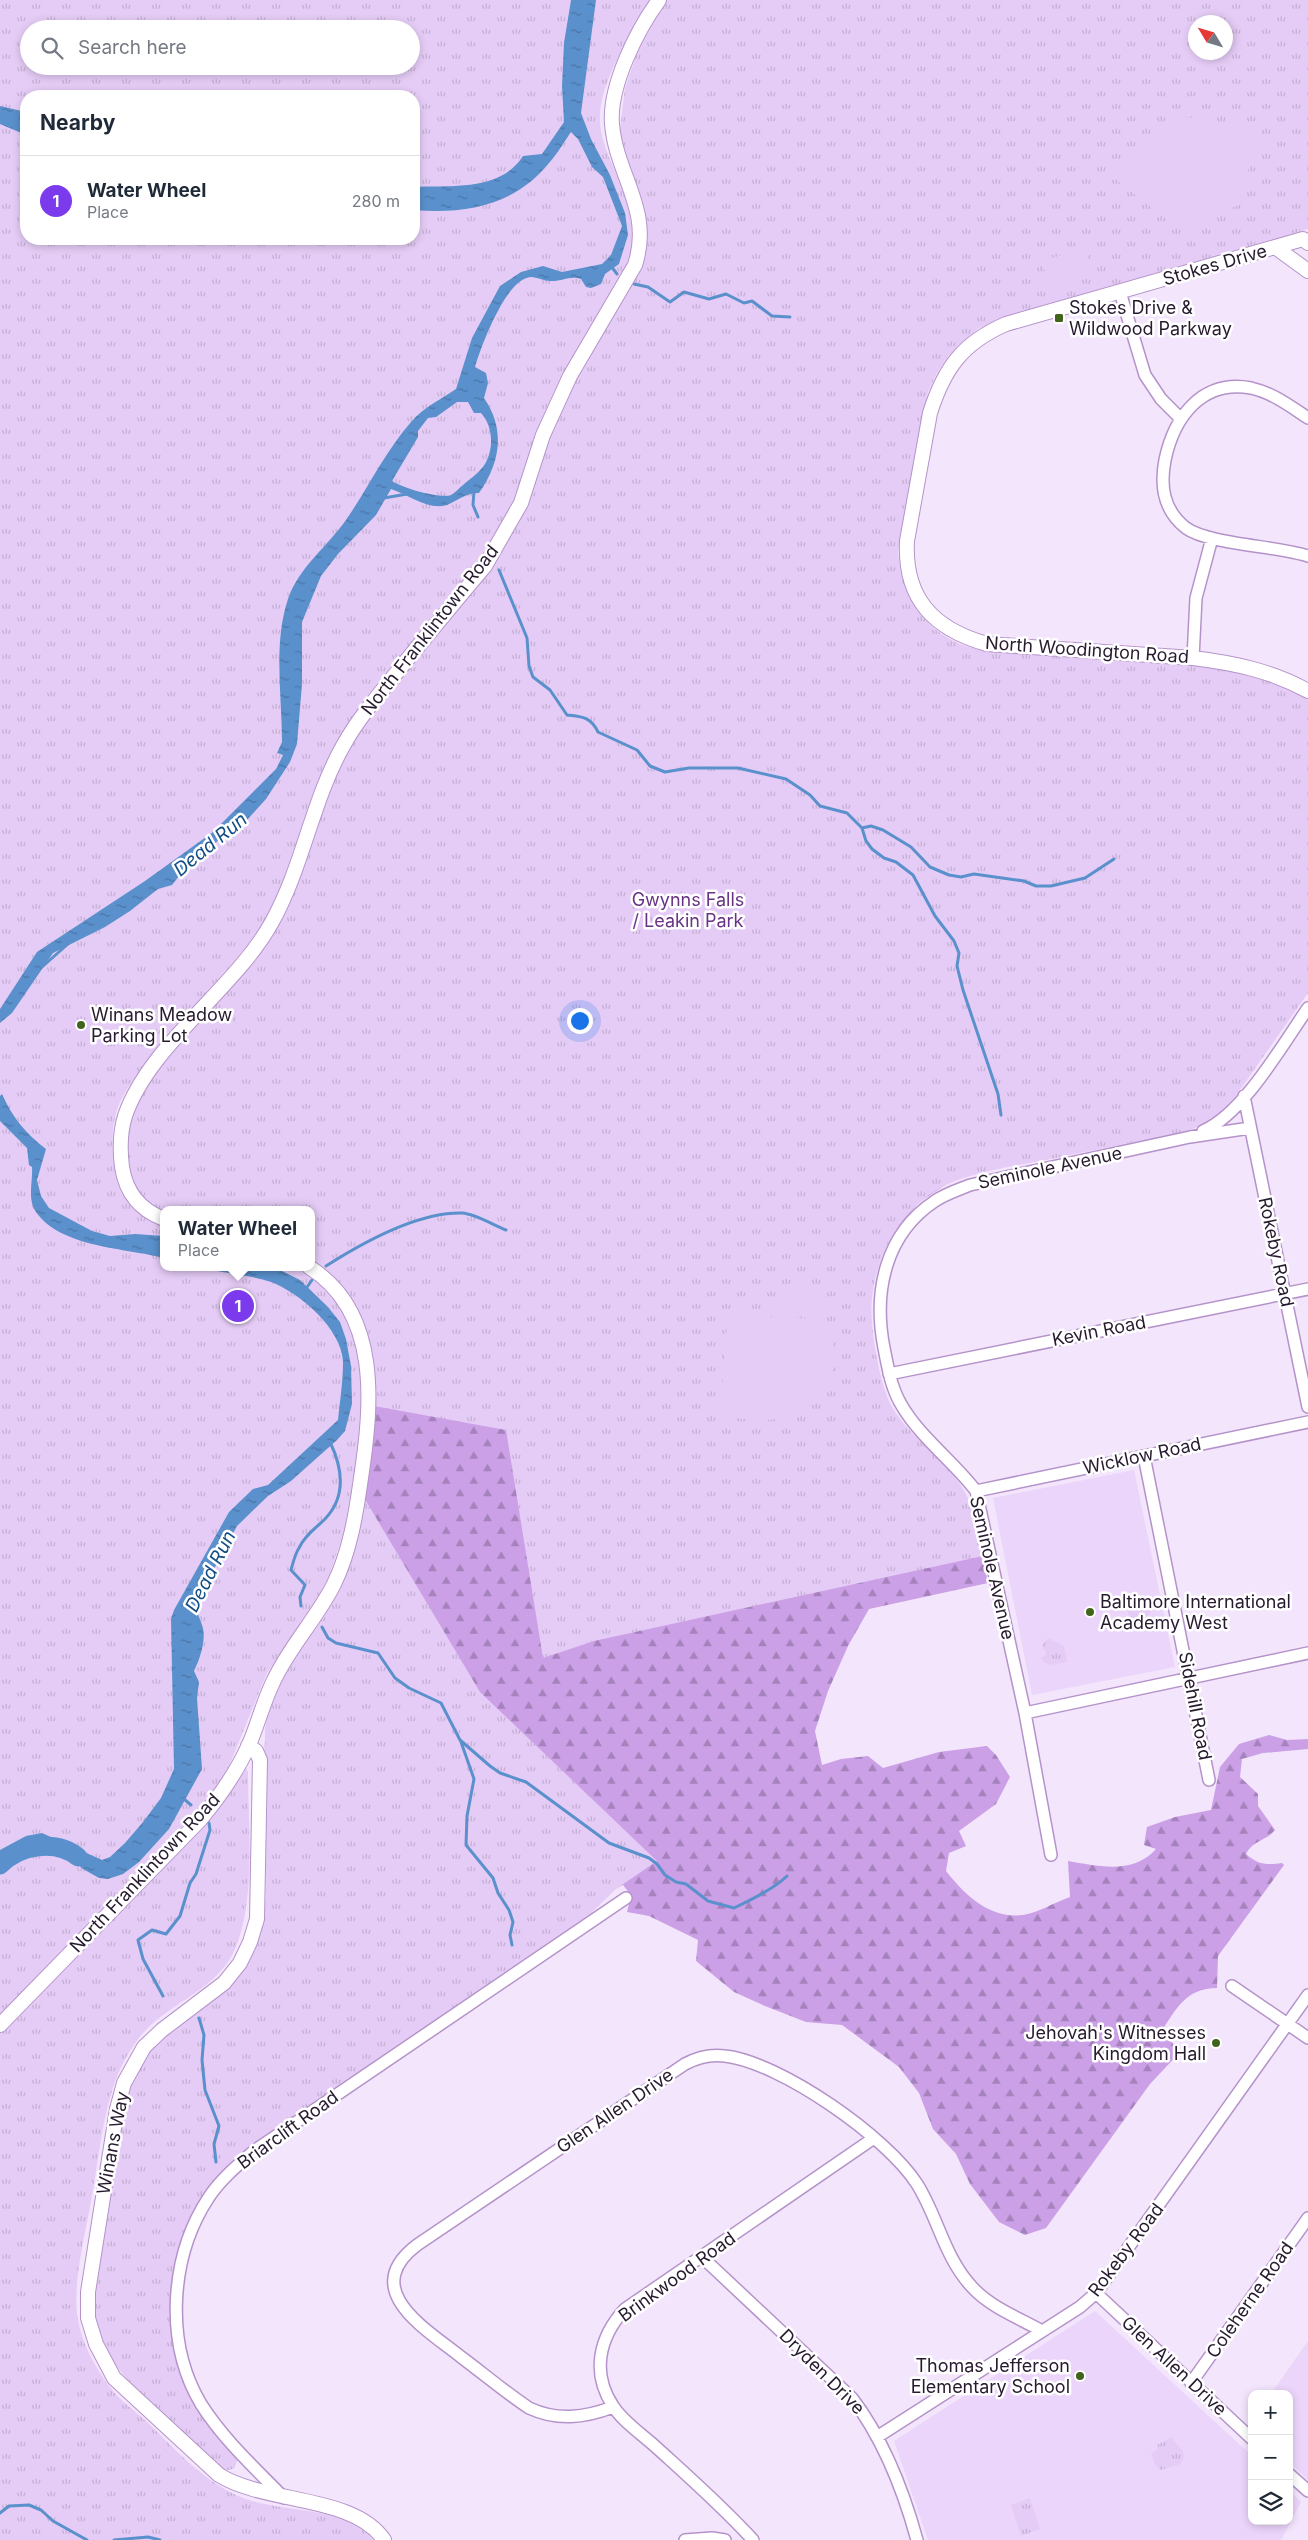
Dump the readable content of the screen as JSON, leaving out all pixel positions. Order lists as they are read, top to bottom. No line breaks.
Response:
{"streets":{"street":["Stokes Drive","North Franklintown Road","North Woodington Road","Seminole Avenue","Rokeby Road","Kevin Road","Wicklow Road","Sidehill Road","Glen Allen Drive","Briarclift Road","Winans Way","Brinkwood Road","Coleherne Road","Dryden Drive"]},"crossings":[["Stokes Drive","North Woodington Road"],["North Franklintown Road","Winans Way"],["Seminole Avenue","Rokeby Road"],["Seminole Avenue","Kevin Road"],["Seminole Avenue","Wicklow Road"],["Rokeby Road","Kevin Road"],["Rokeby Road","Glen Allen Drive"],["Rokeby Road","Dryden Drive"],["Wicklow Road","Sidehill Road"],["Glen Allen Drive","Brinkwood Road"],["Glen Allen Drive","Coleherne Road"],["Briarclift Road","Winans Way"],["Brinkwood Road","Dryden Drive"]],"water":["Dead Run"],"parks":["Gwynns Falls / Leakin Park"],"places":{"transit":["Stokes Drive & Wildwood Parkway"],"other":["Winans Meadow Parking Lot","Baltimore International Academy West","Jehovah's Witnesses Kingdom Hall","Thomas Jefferson Elementary School"]},"north":"top left","page":{"search":"Search here","heading":"Nearby","list":[{"mark":"1","name":"Water Wheel","note":"Place","value":"280 m"}],"popup":["Water Wheel","Place"],"pins":"1","map_buttons":["+","−"]}}
